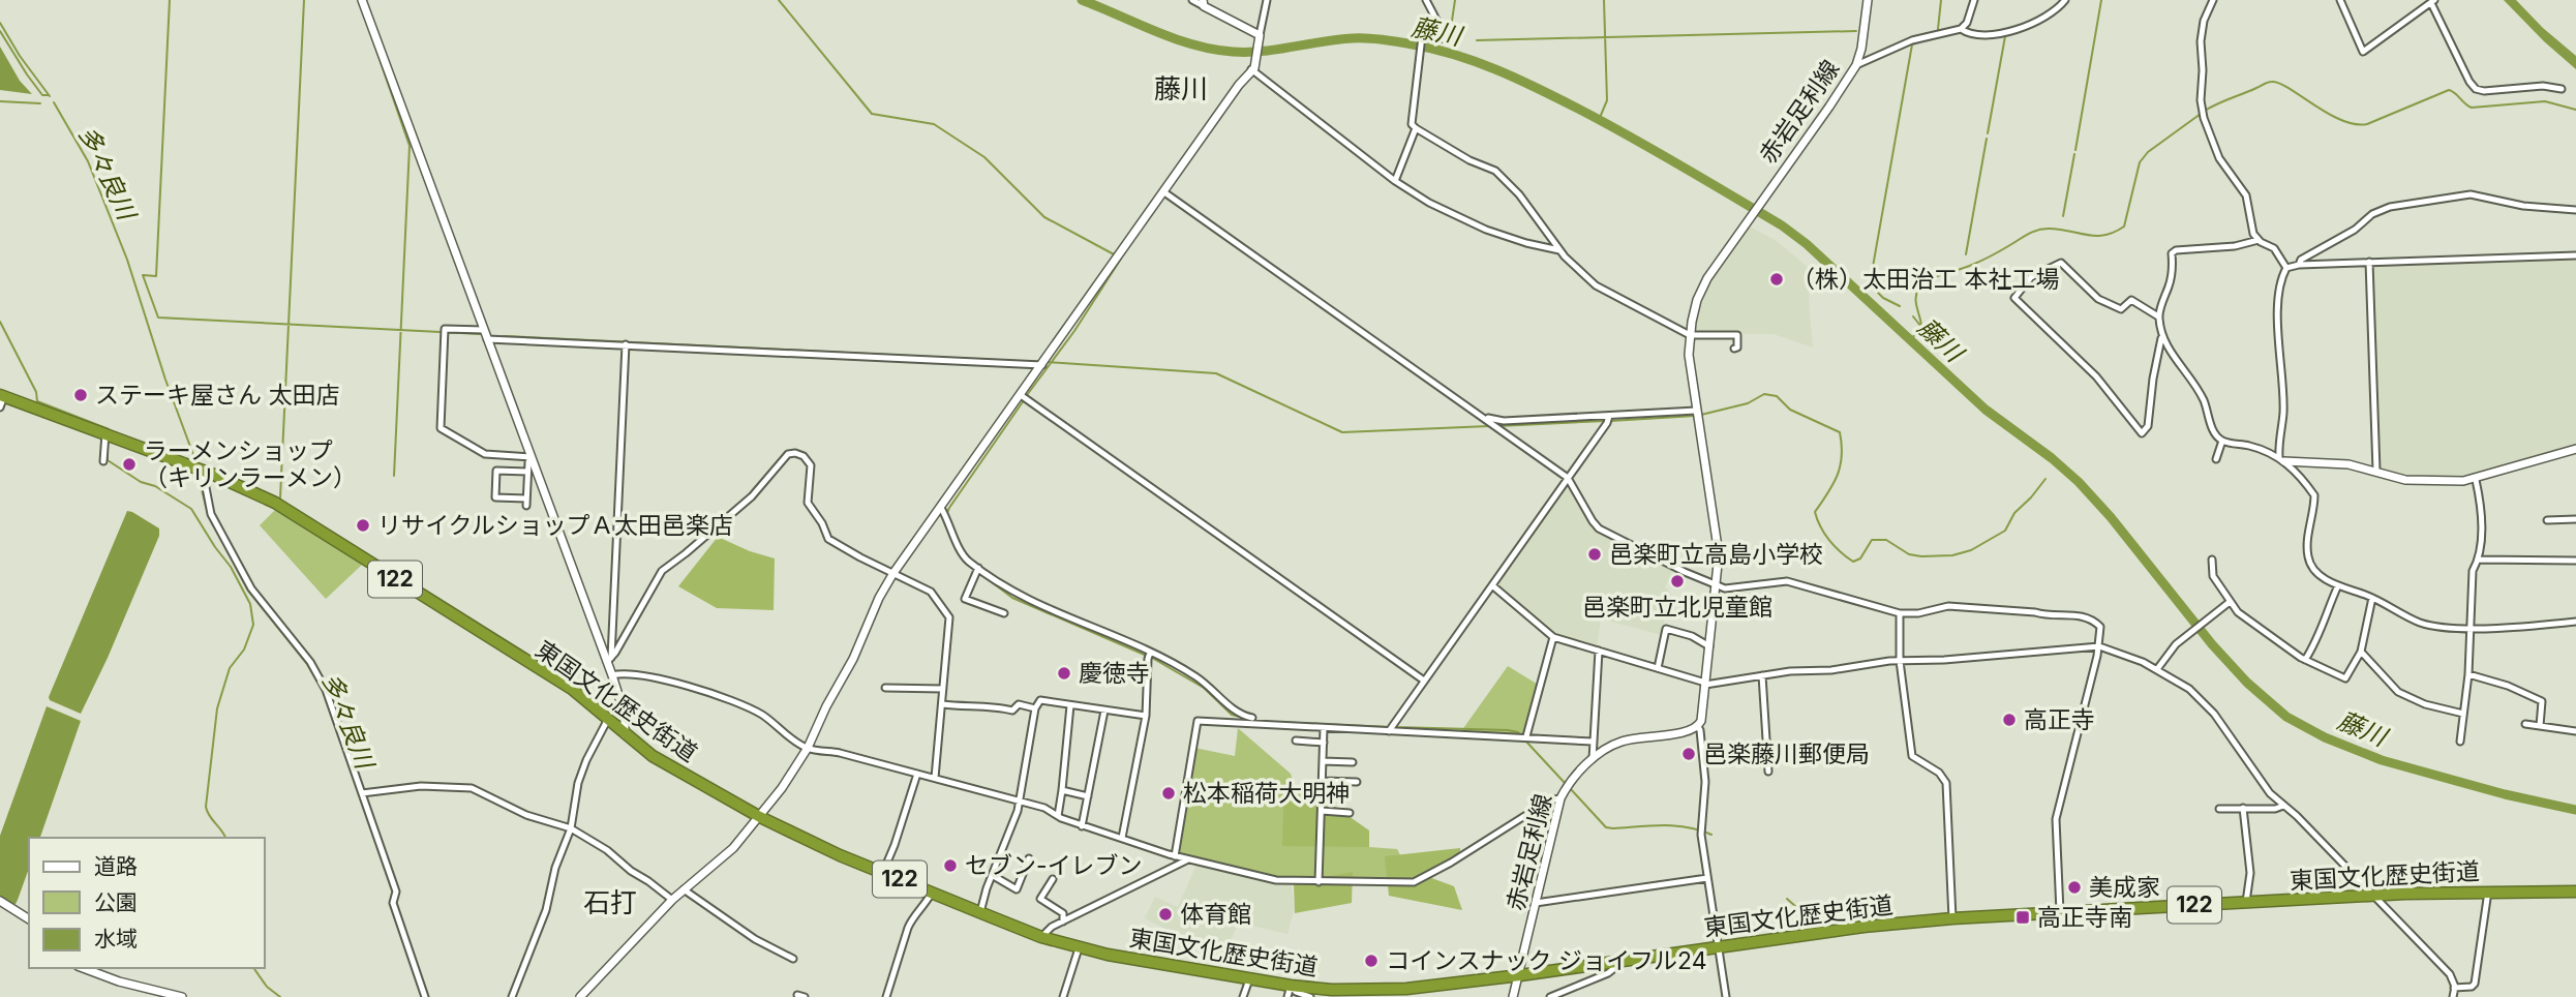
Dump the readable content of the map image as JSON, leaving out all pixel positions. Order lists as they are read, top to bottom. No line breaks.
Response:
{"streets":{"highway":["122","東国文化歴史街道"],"street":["赤岩足利線"]},"crossings":[["赤岩足利線","東国文化歴史街道"]],"districts":["藤川","石打"],"water":["藤川","多々良川"],"places":{"other":["（株）太田治工 本社工場","ステーキ屋さん 太田店","ラーメンショップ （キリンラーメン）","リサイクルショップＡ太田邑楽店","邑楽町立高島小学校","邑楽町立北児童館","慶徳寺","高正寺","邑楽藤川郵便局","松本稲荷大明神","セブン-イレブン","美成家","体育館","コインスナック ジョイフル24"],"transit":["高正寺南"]},"legend":["道路","公園","水域"]}
